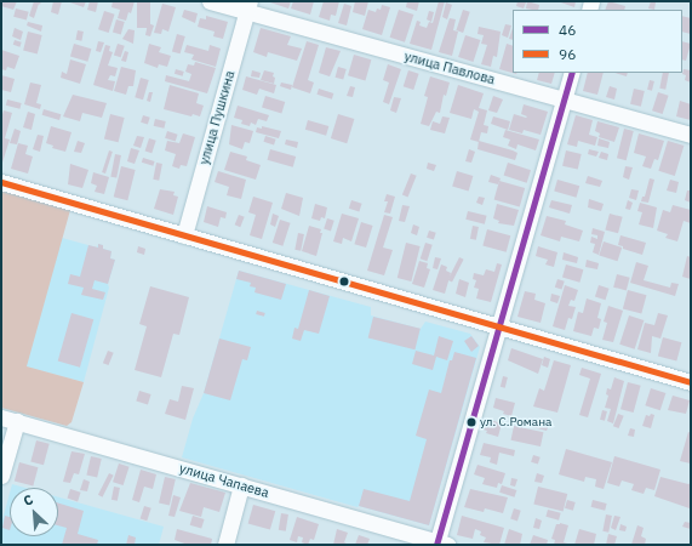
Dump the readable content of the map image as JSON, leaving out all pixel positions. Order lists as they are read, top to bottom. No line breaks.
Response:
{"streets":{"street":["улица Павлова","улица Пушкина","улица Чапаева"]},"crossings":[["улица Павлова","улица Пушкина"]],"places":["ул. С.Романа"],"lines":["transit line 46","transit line 96"],"legend":["46","96"],"north":"top left"}
